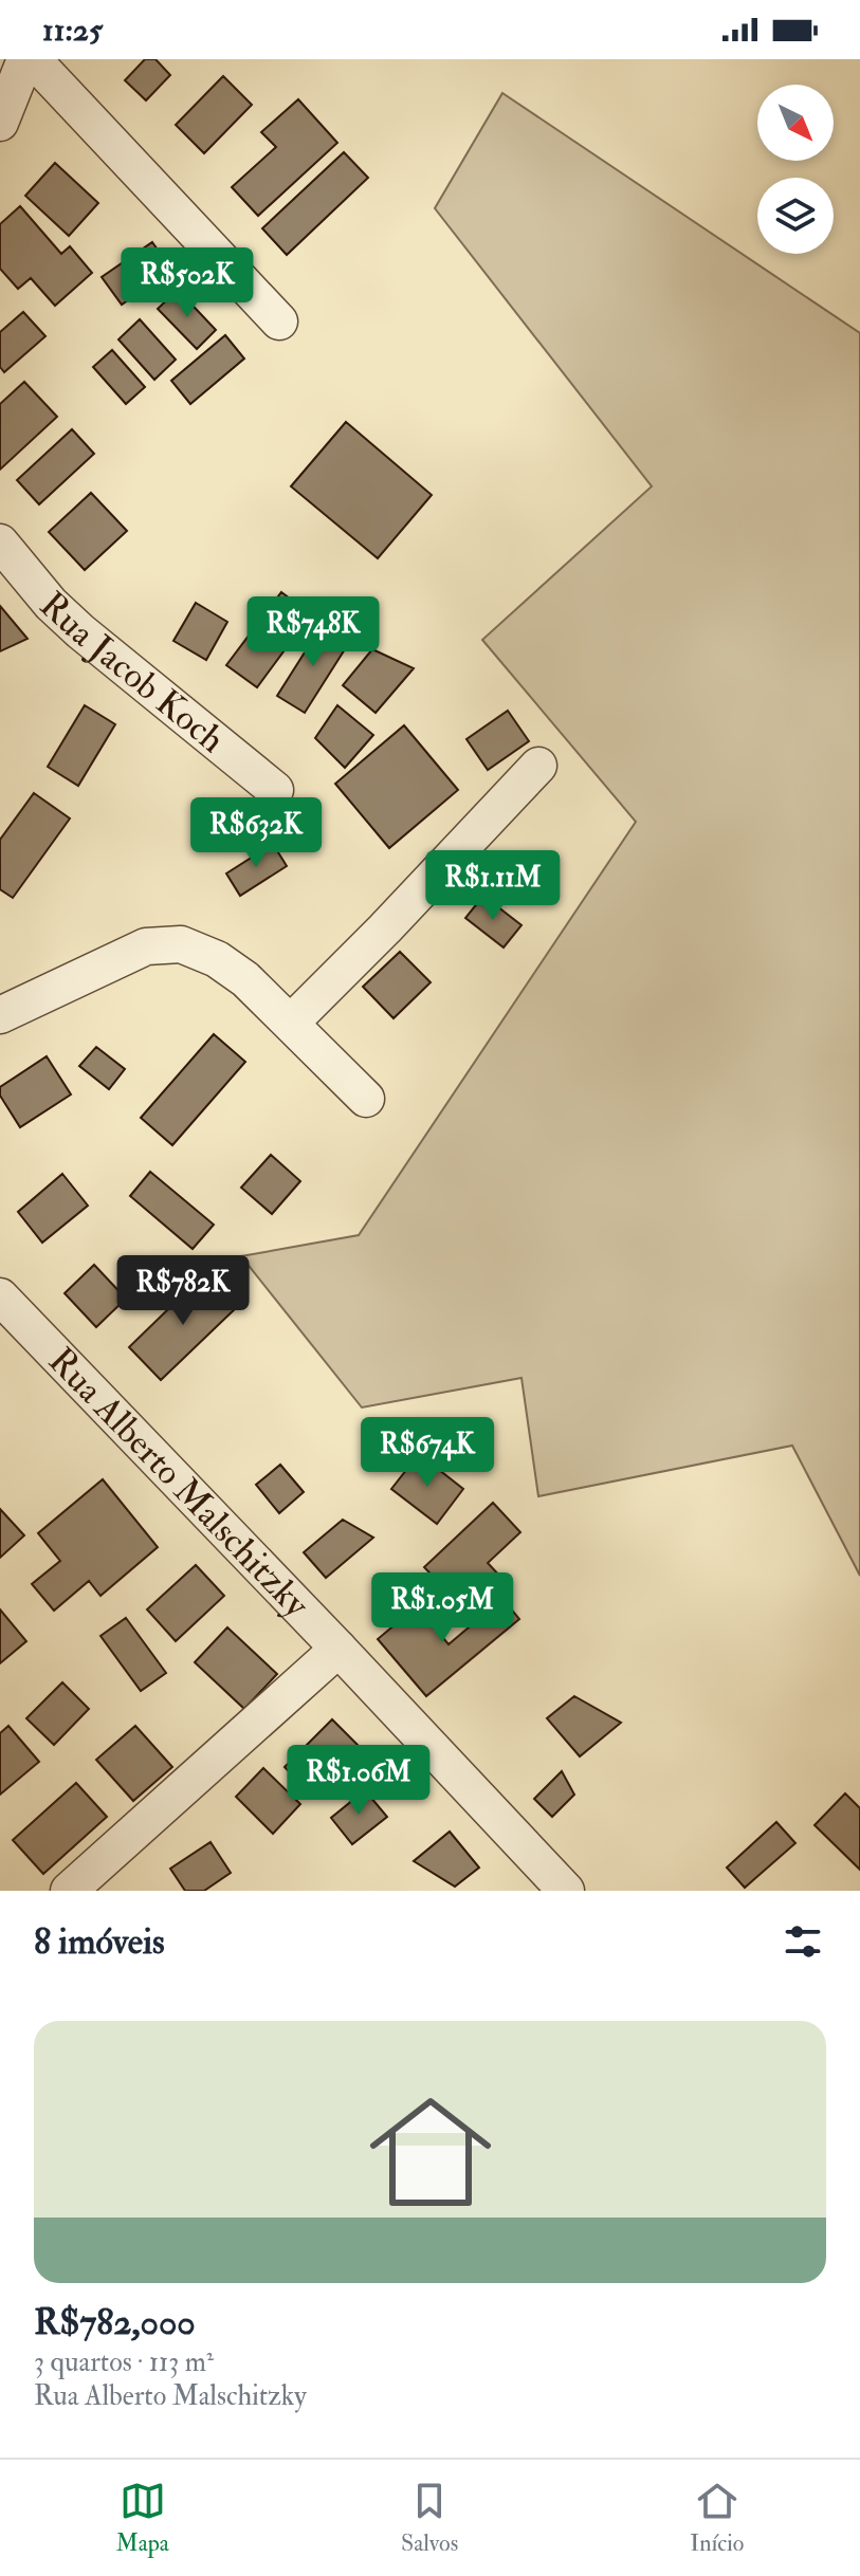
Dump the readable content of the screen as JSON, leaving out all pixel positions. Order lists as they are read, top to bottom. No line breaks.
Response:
{"streets":{"street":["Rua Jacob Koch","Rua Alberto Malschitzky"]},"north":"bottom right","page":{"status":"11:25","price":["R$502K","R$748K","R$632K","R$1.11M","R$782K","R$674K","R$1.05M","R$1.06M"],"heading":"8 imóveis","list":[{"name":"R$782,000","note":"3 quartos · 113 m² · Rua Alberto Malschitzky"}],"tabs":["Mapa","Salvos","Início"]}}
